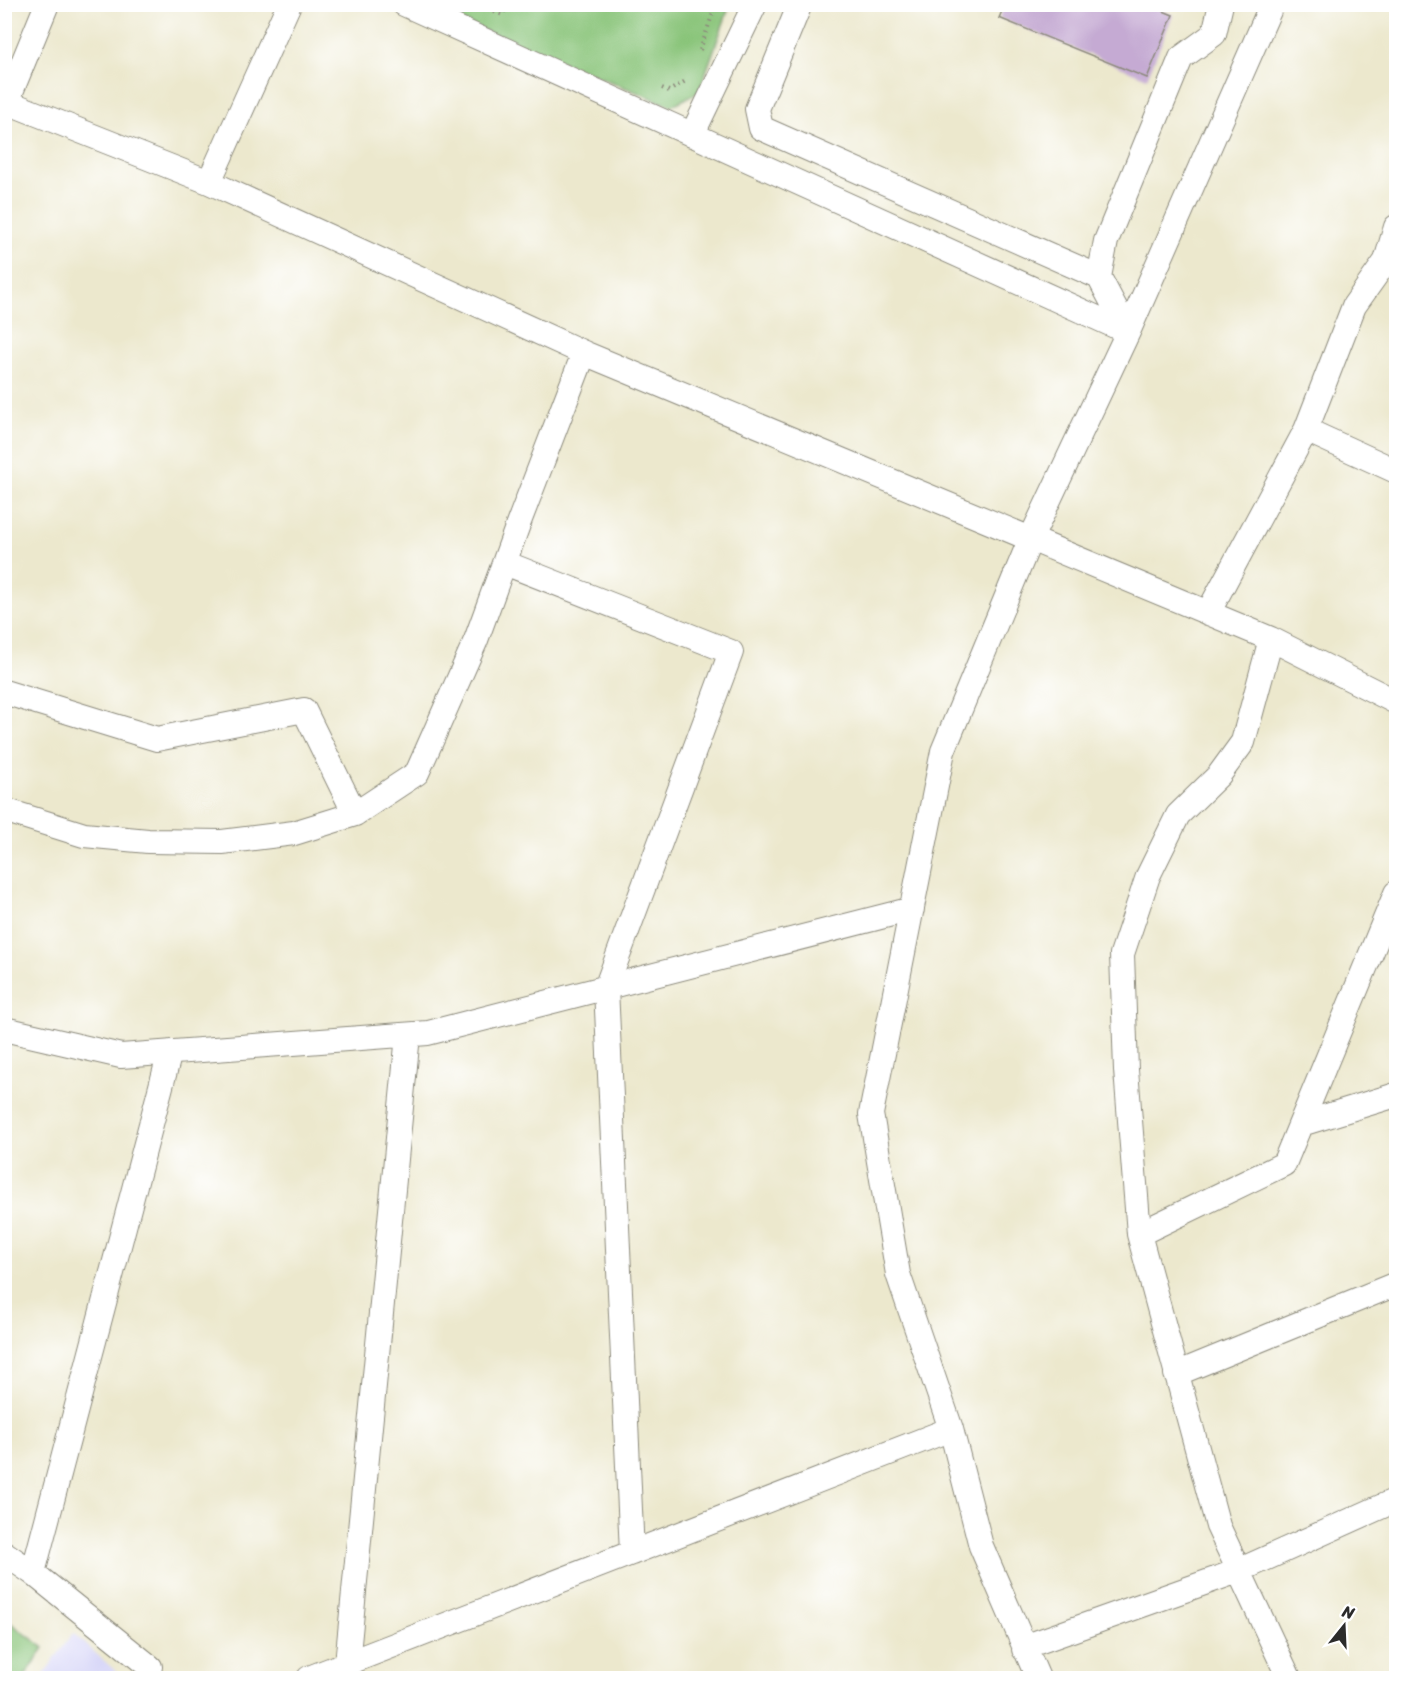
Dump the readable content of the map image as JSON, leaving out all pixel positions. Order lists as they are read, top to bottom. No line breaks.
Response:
{"north":"top"}
